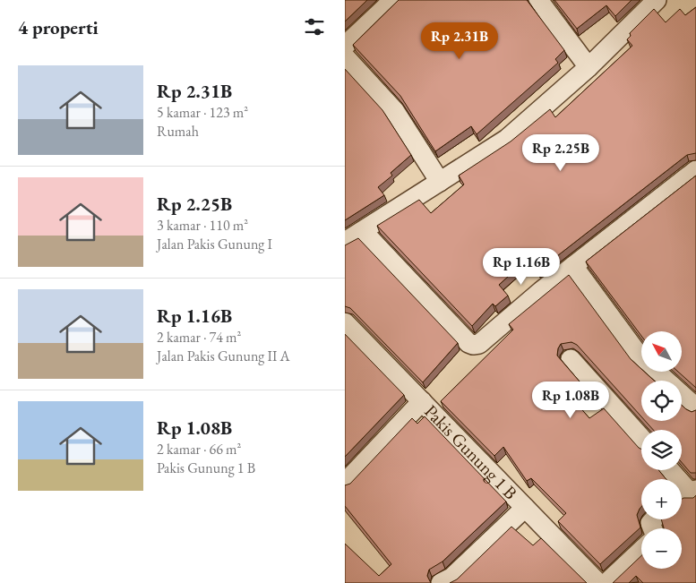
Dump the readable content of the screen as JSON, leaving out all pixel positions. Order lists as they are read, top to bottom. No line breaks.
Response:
{"streets":{"street":["Pakis Gunung 1 B"]},"north":"top left","page":{"heading":"4 properti","price":["Rp 2.31B","Rp 2.25B","Rp 1.16B","Rp 1.08B"],"list":[{"name":"Rp 2.31B","note":"5 kamar · 123 m² · Rumah"},{"name":"Rp 2.25B","note":"3 kamar · 110 m² · Jalan Pakis Gunung I"},{"name":"Rp 1.16B","note":"2 kamar · 74 m² · Jalan Pakis Gunung II A"},{"name":"Rp 1.08B","note":"2 kamar · 66 m² · Pakis Gunung 1 B"}],"map_buttons":["+","−"]}}
